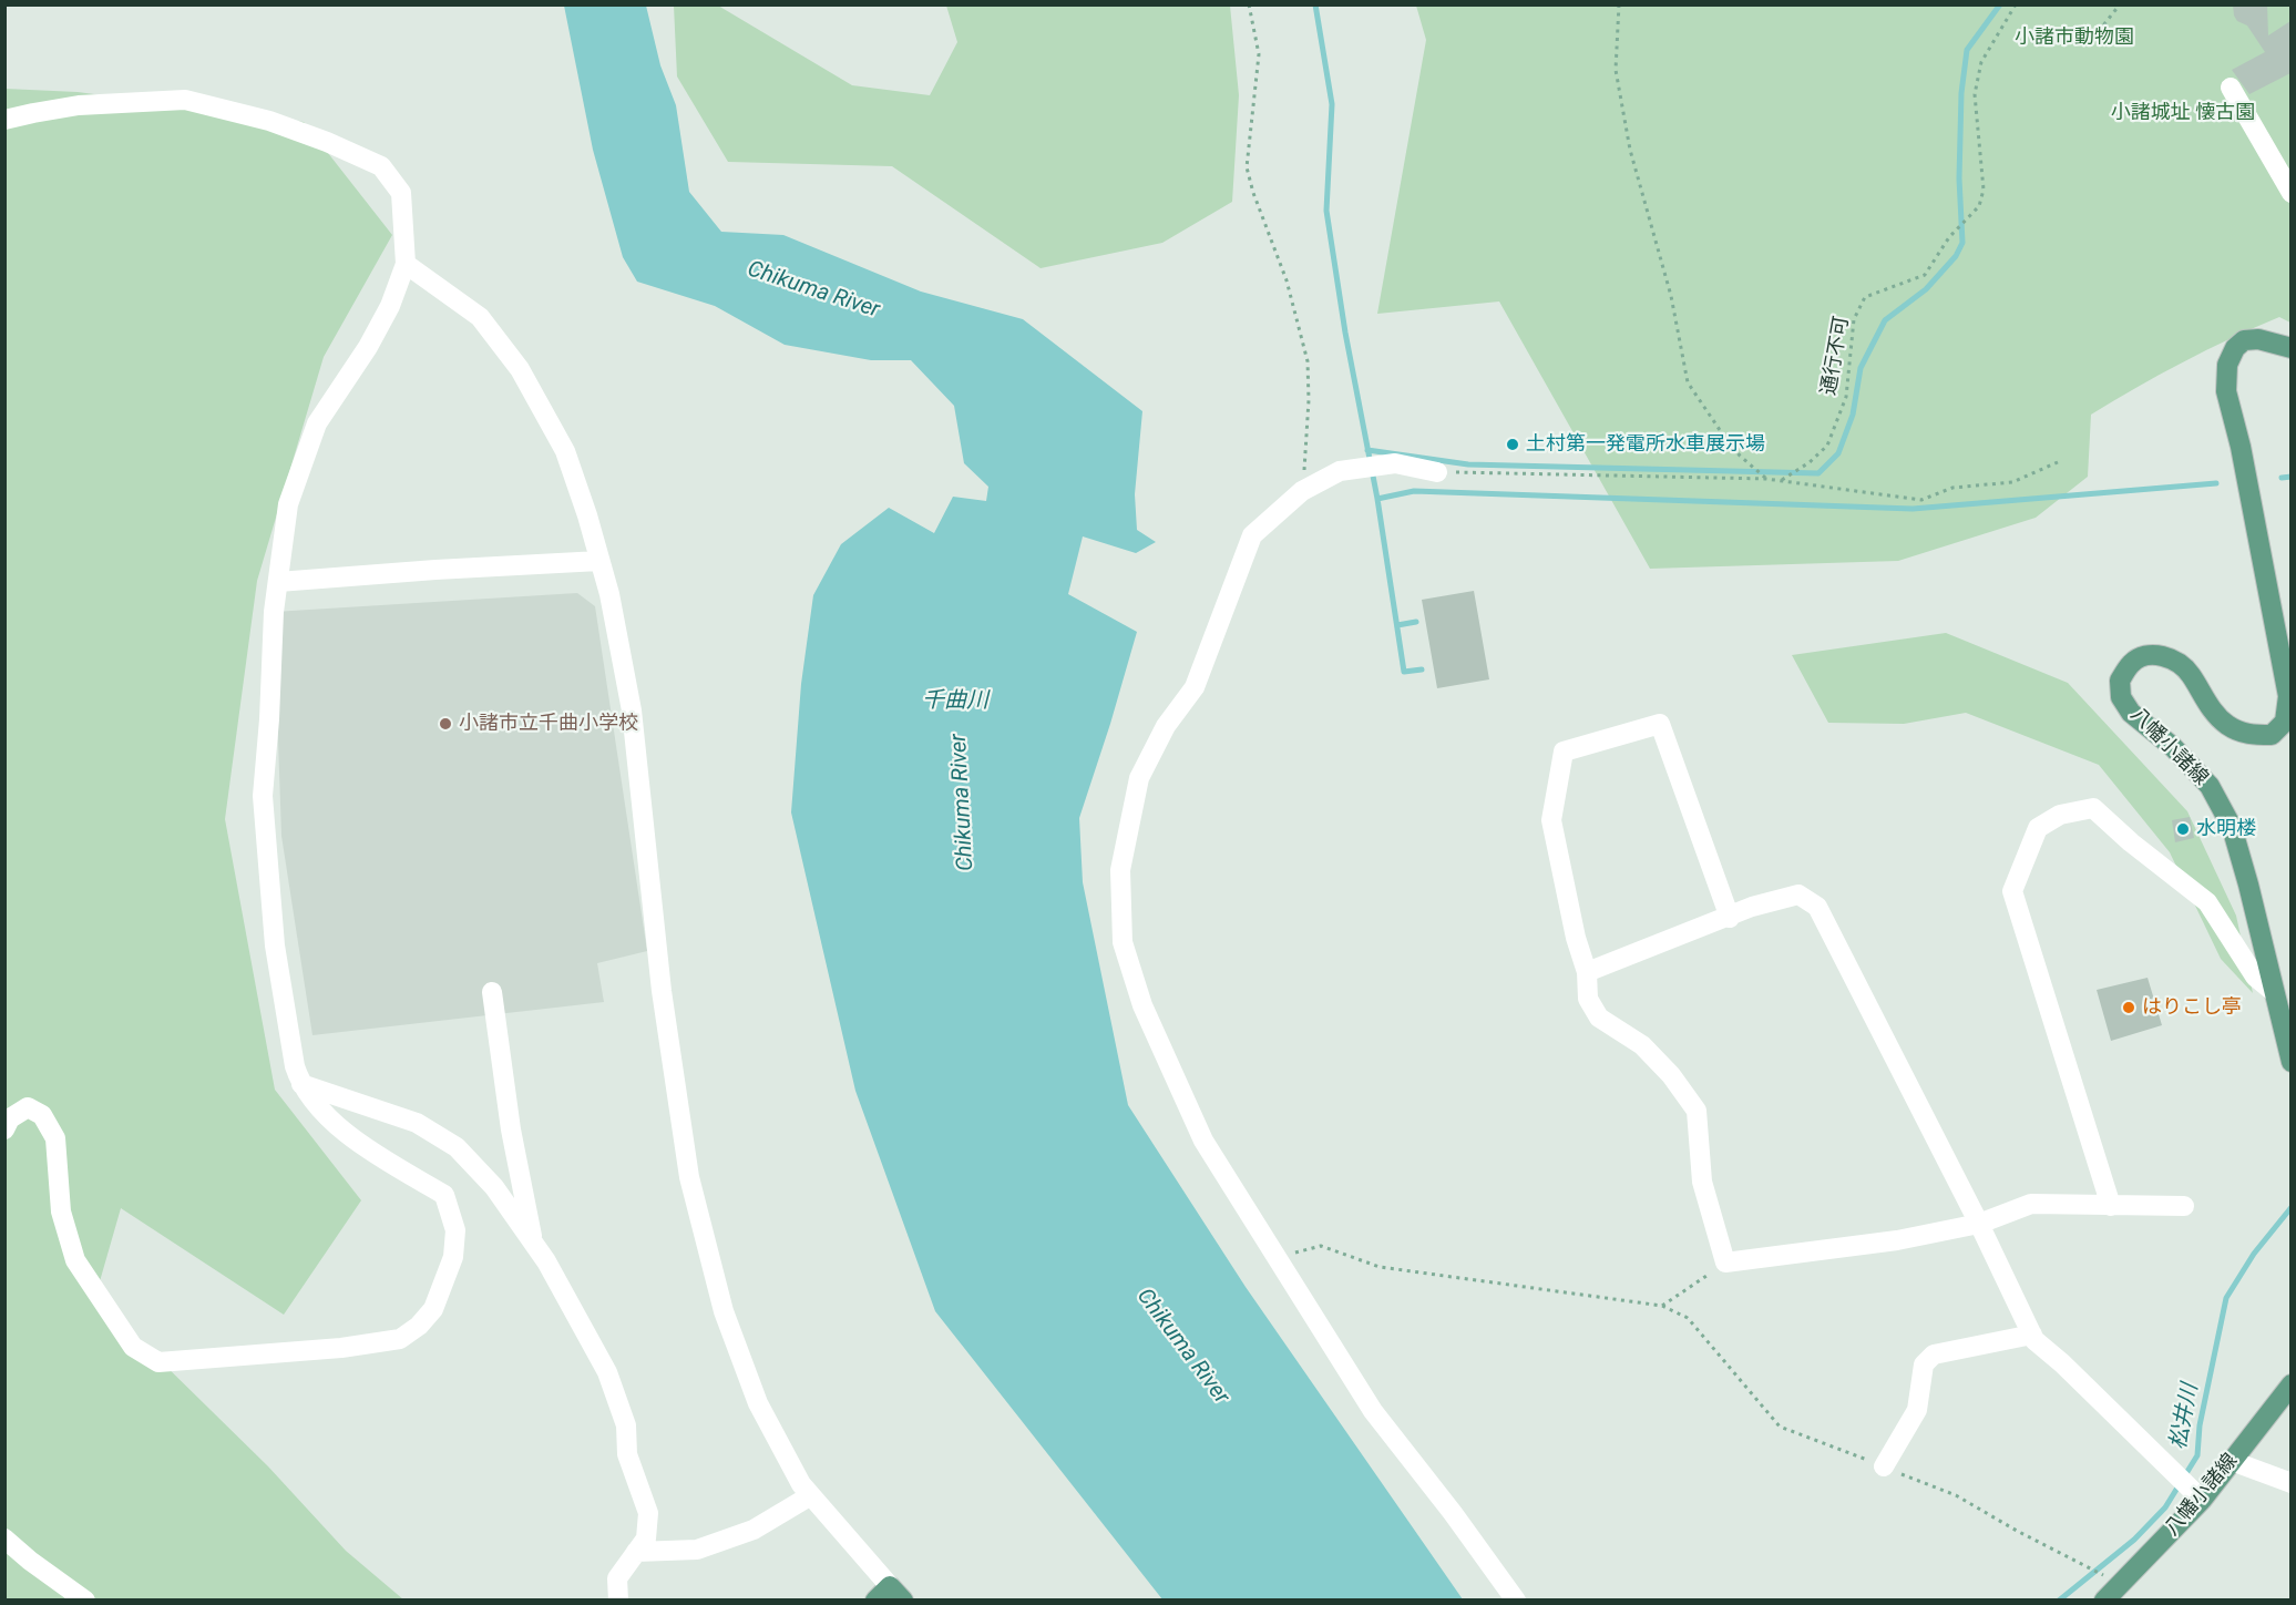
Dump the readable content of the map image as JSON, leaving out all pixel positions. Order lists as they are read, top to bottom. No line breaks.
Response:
{"streets":{"main road":["八幡小諸線"],"path":["通行不可"]},"water":["Chikuma River","千曲川","松井川"],"parks":["小諸市動物園","小諸城址 懐古園"],"places":["土村第一発電所水車展示場","小諸市立千曲小学校","水明楼","はりこし亭"]}
